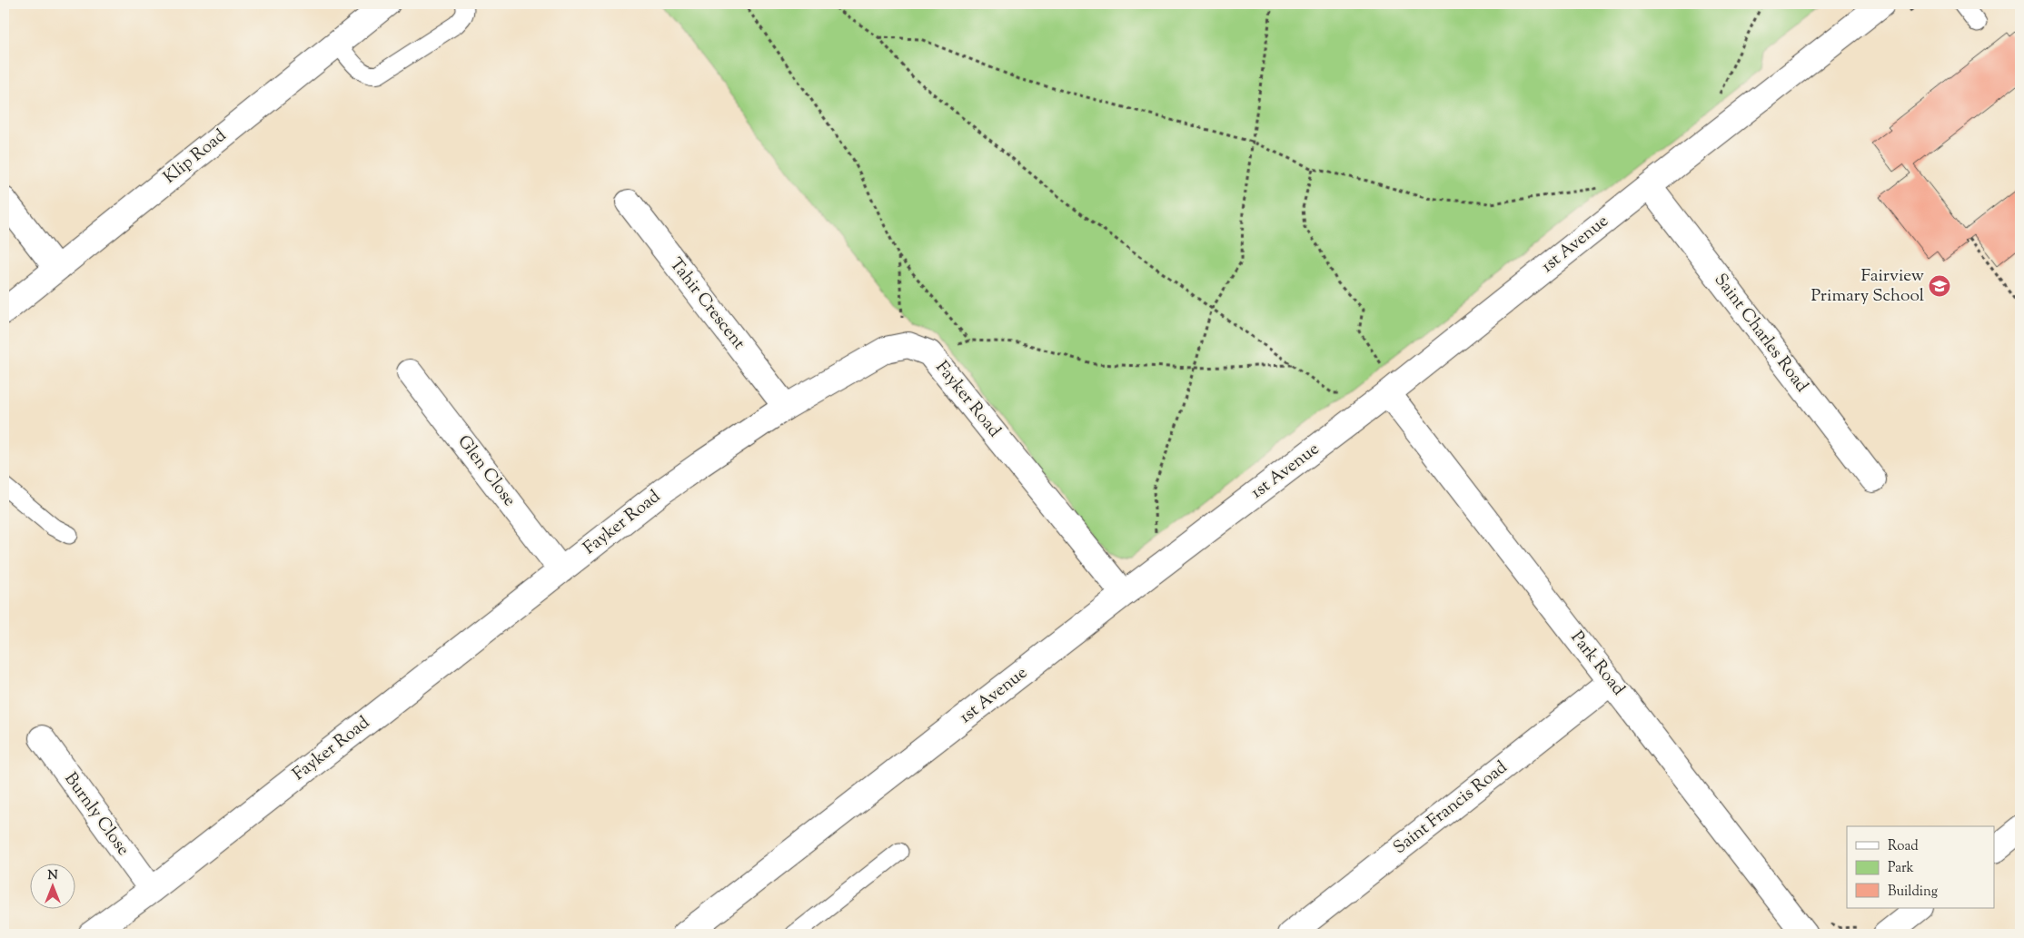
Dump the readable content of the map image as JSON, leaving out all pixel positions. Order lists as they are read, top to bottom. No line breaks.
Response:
{"streets":{"street":["Klip Road","1st Avenue","Tahir Crescent","Saint Charles Road","Fayker Road","Glen Close","Park Road","Saint Francis Road","Burnly Close"]},"crossings":[["1st Avenue","Saint Charles Road"],["1st Avenue","Fayker Road"],["1st Avenue","Park Road"],["Tahir Crescent","Fayker Road"],["Fayker Road","Glen Close"],["Fayker Road","Burnly Close"],["Park Road","Saint Francis Road"]],"places":{"school or university":["Fairview Primary School"]},"legend":["Road","Park","Building"],"north":"top"}
